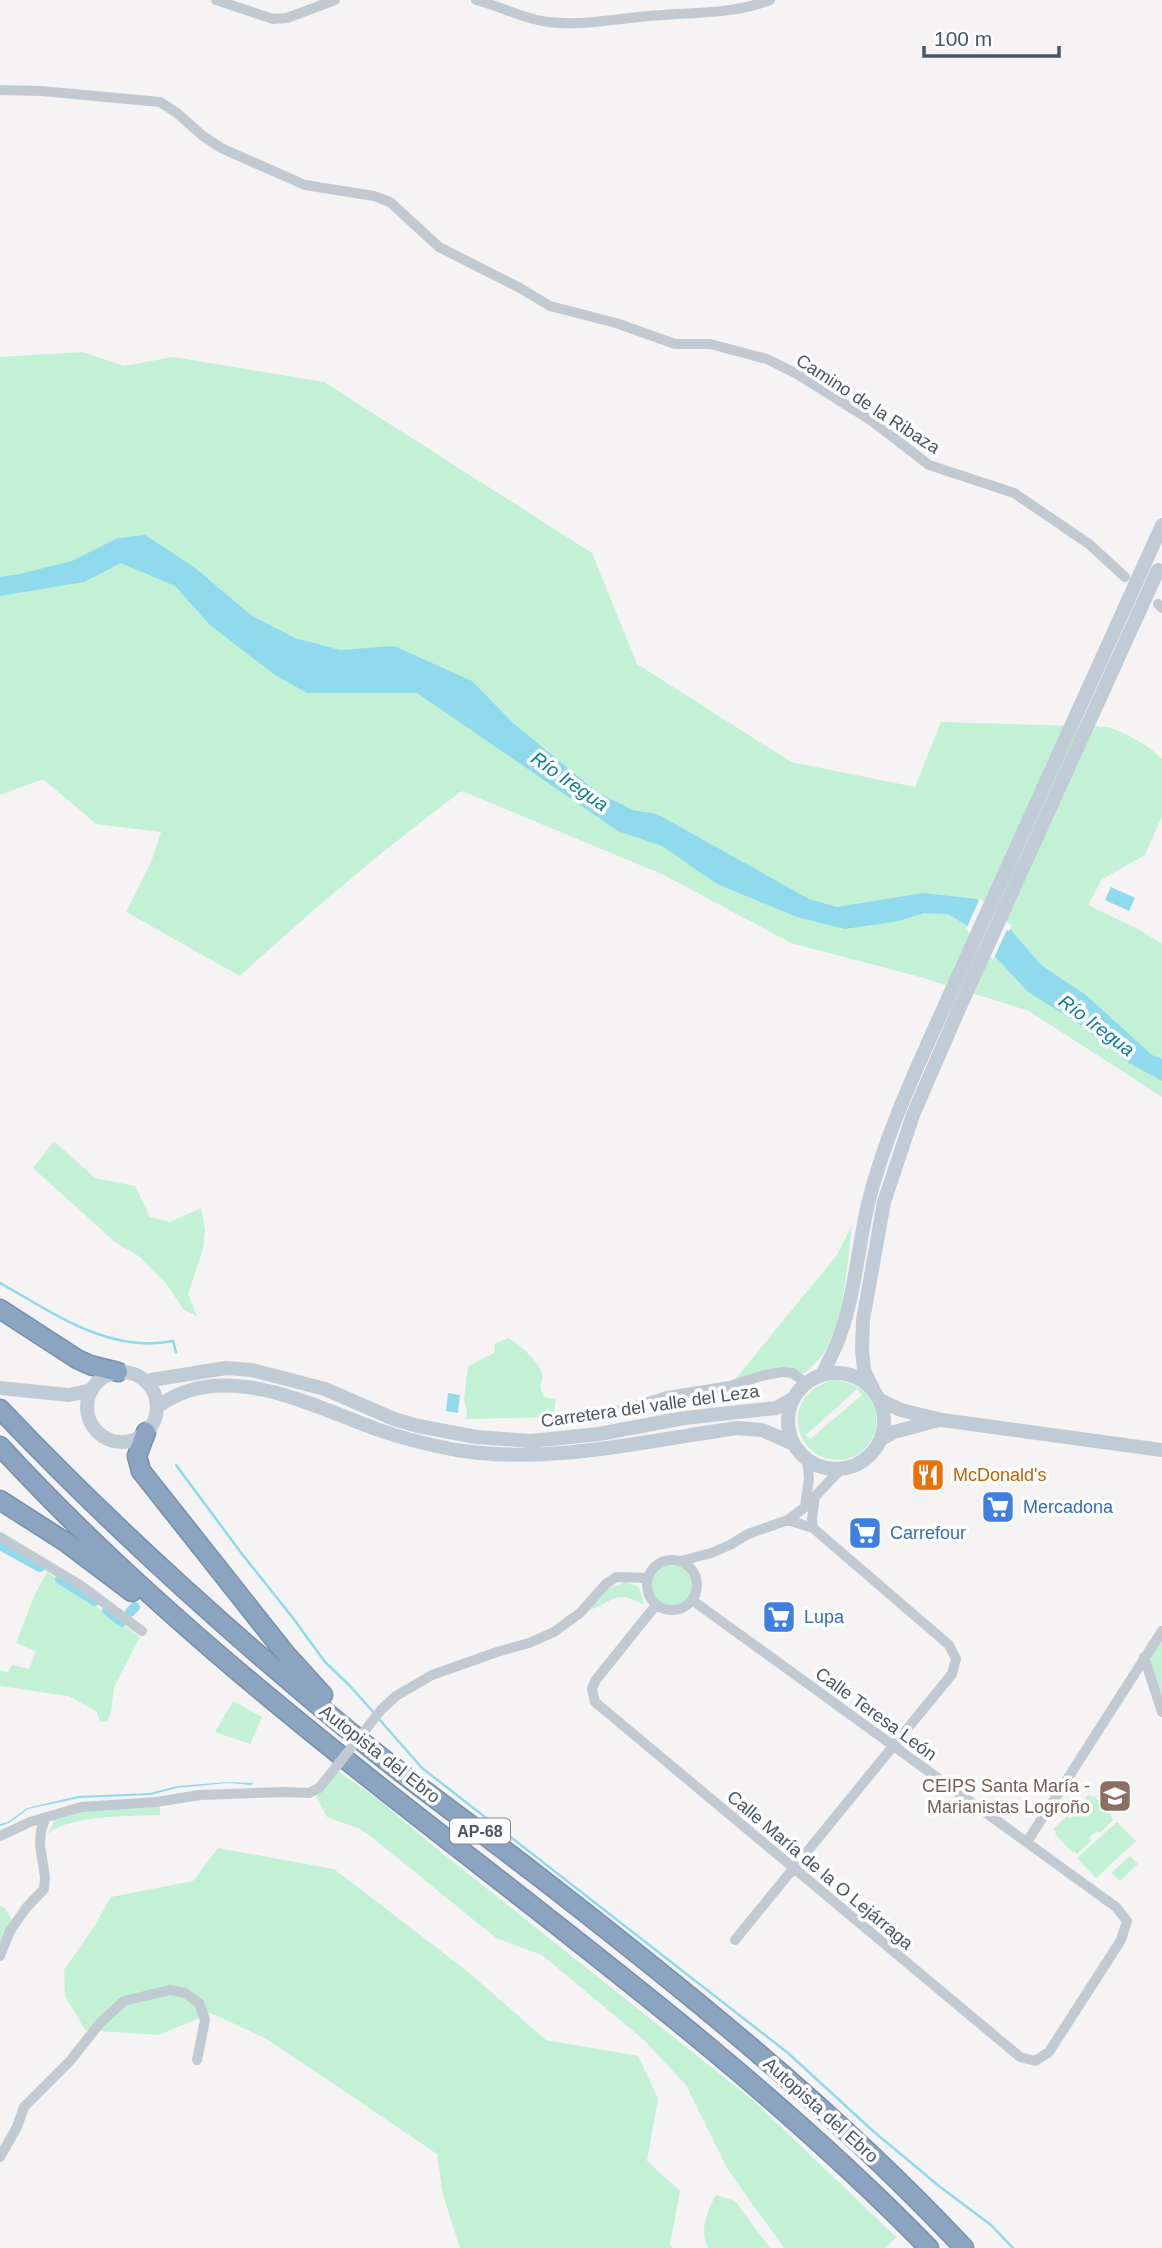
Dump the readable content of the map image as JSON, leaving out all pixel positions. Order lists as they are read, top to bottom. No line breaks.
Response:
{"streets":{"highway":["Autopista del Ebro","AP-68"],"main road":["Carretera del valle del Leza"],"street":["Camino de la Ribaza","Calle Teresa León","Calle María de la O Lejárraga"]},"crossings":[["Calle Teresa León","Calle María de la O Lejárraga"]],"water":["Río Iregua"],"places":{"restaurant":["McDonald's"],"supermarket":["Mercadona","Carrefour","Lupa"],"school or university":["CEIPS Santa María - Marianistas Logroño"]},"scale_bar":"100 m"}
